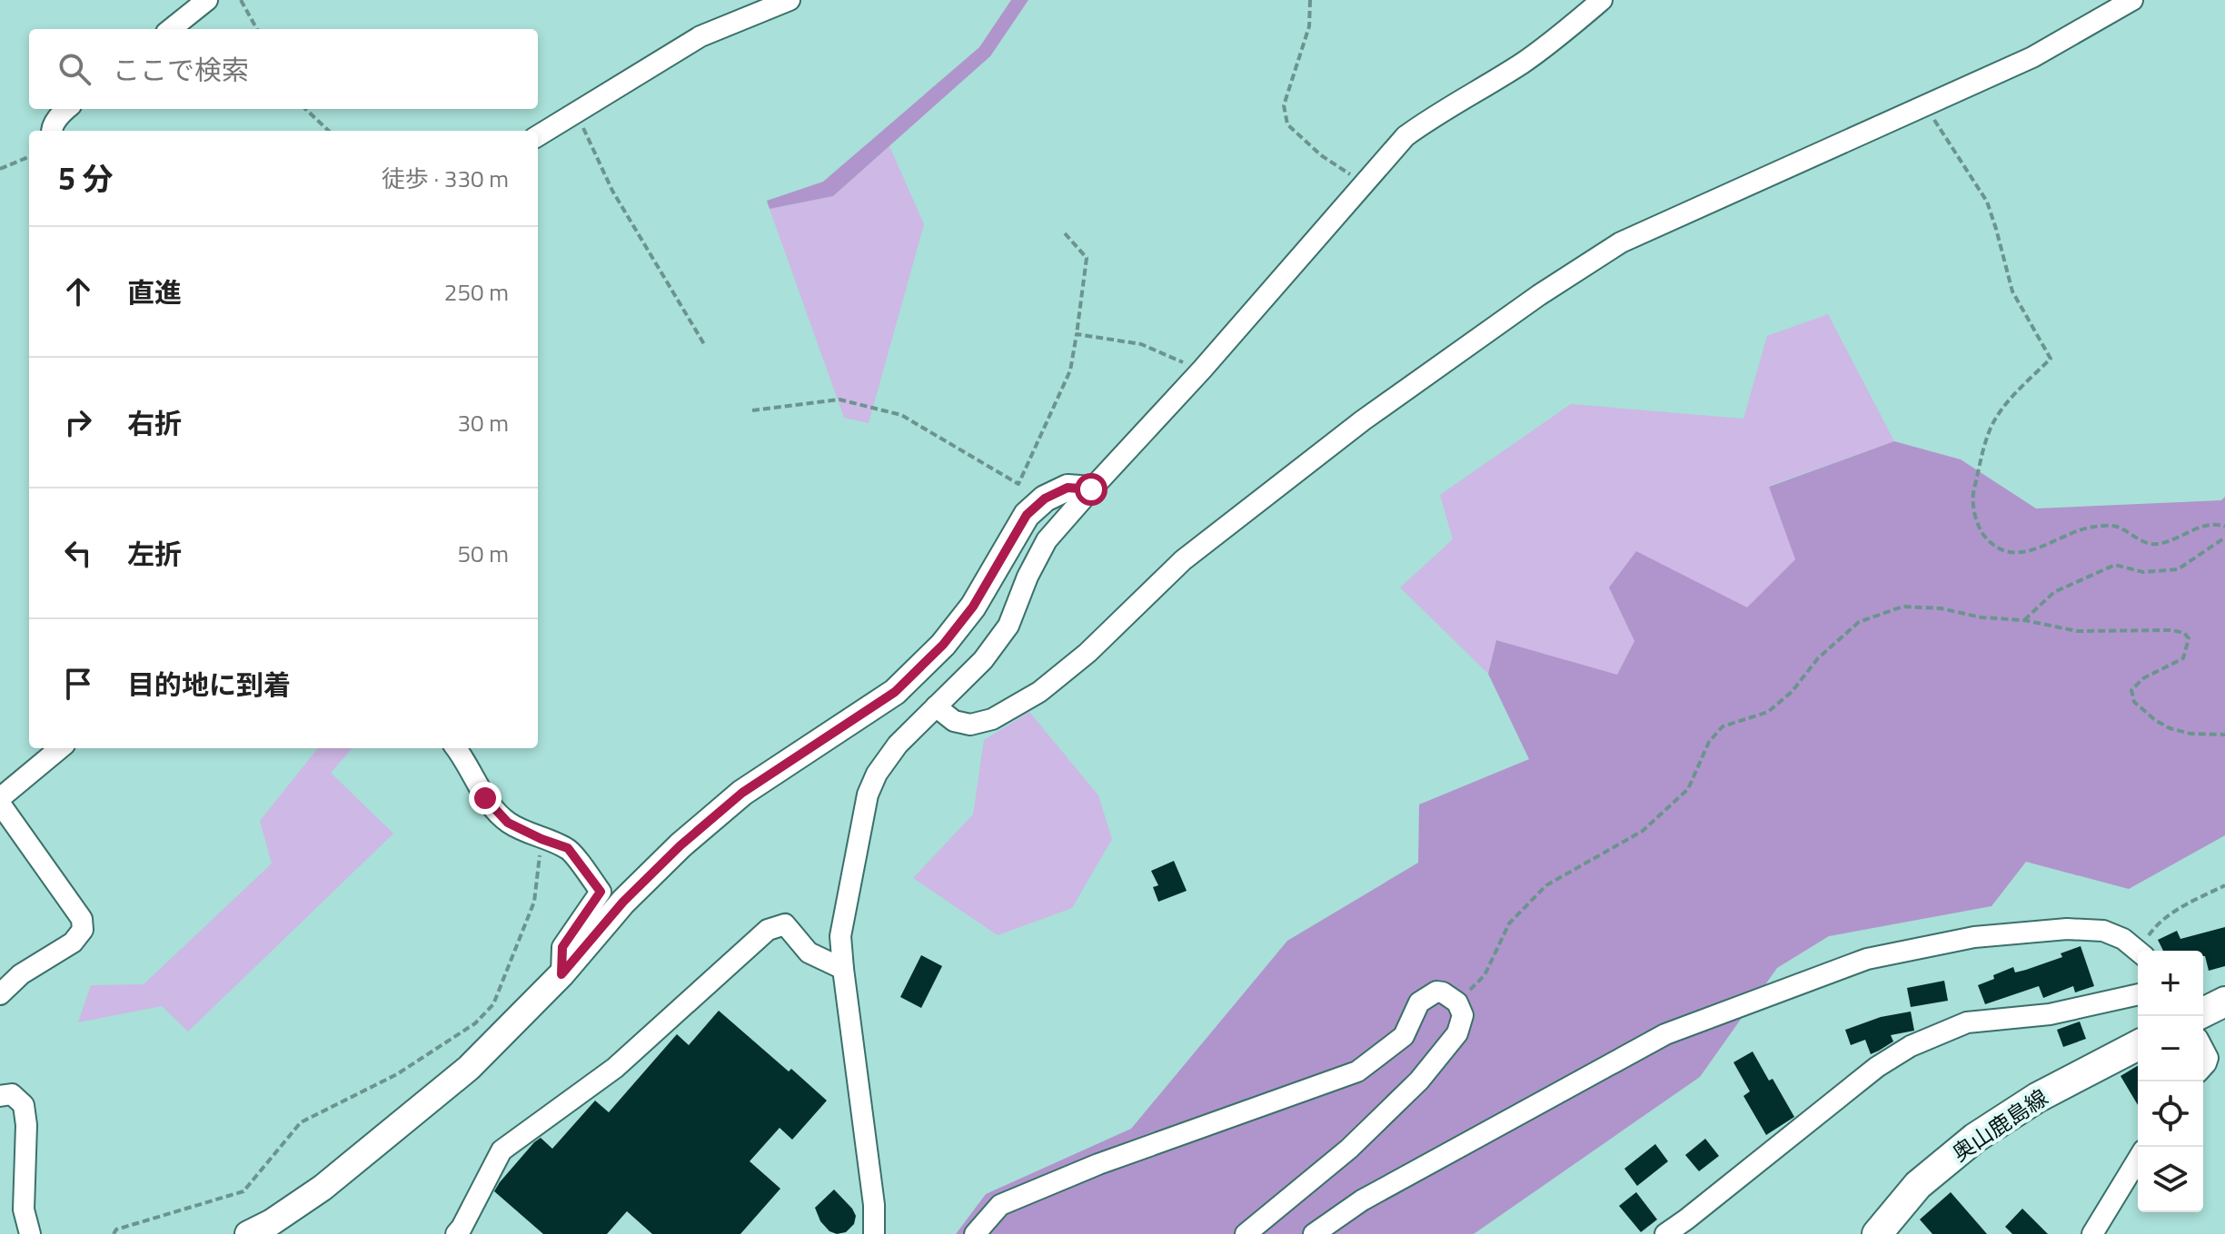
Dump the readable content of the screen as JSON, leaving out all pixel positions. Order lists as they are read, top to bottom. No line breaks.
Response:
{"streets":{"main road":["奥山鹿島線"]},"page":{"search":"ここで検索","heading":["5 分","徒歩 · 330 m"],"list":[["直進","250 m"],["右折","30 m"],["左折","50 m"],"目的地に到着"],"map_buttons":["+","−"]}}
